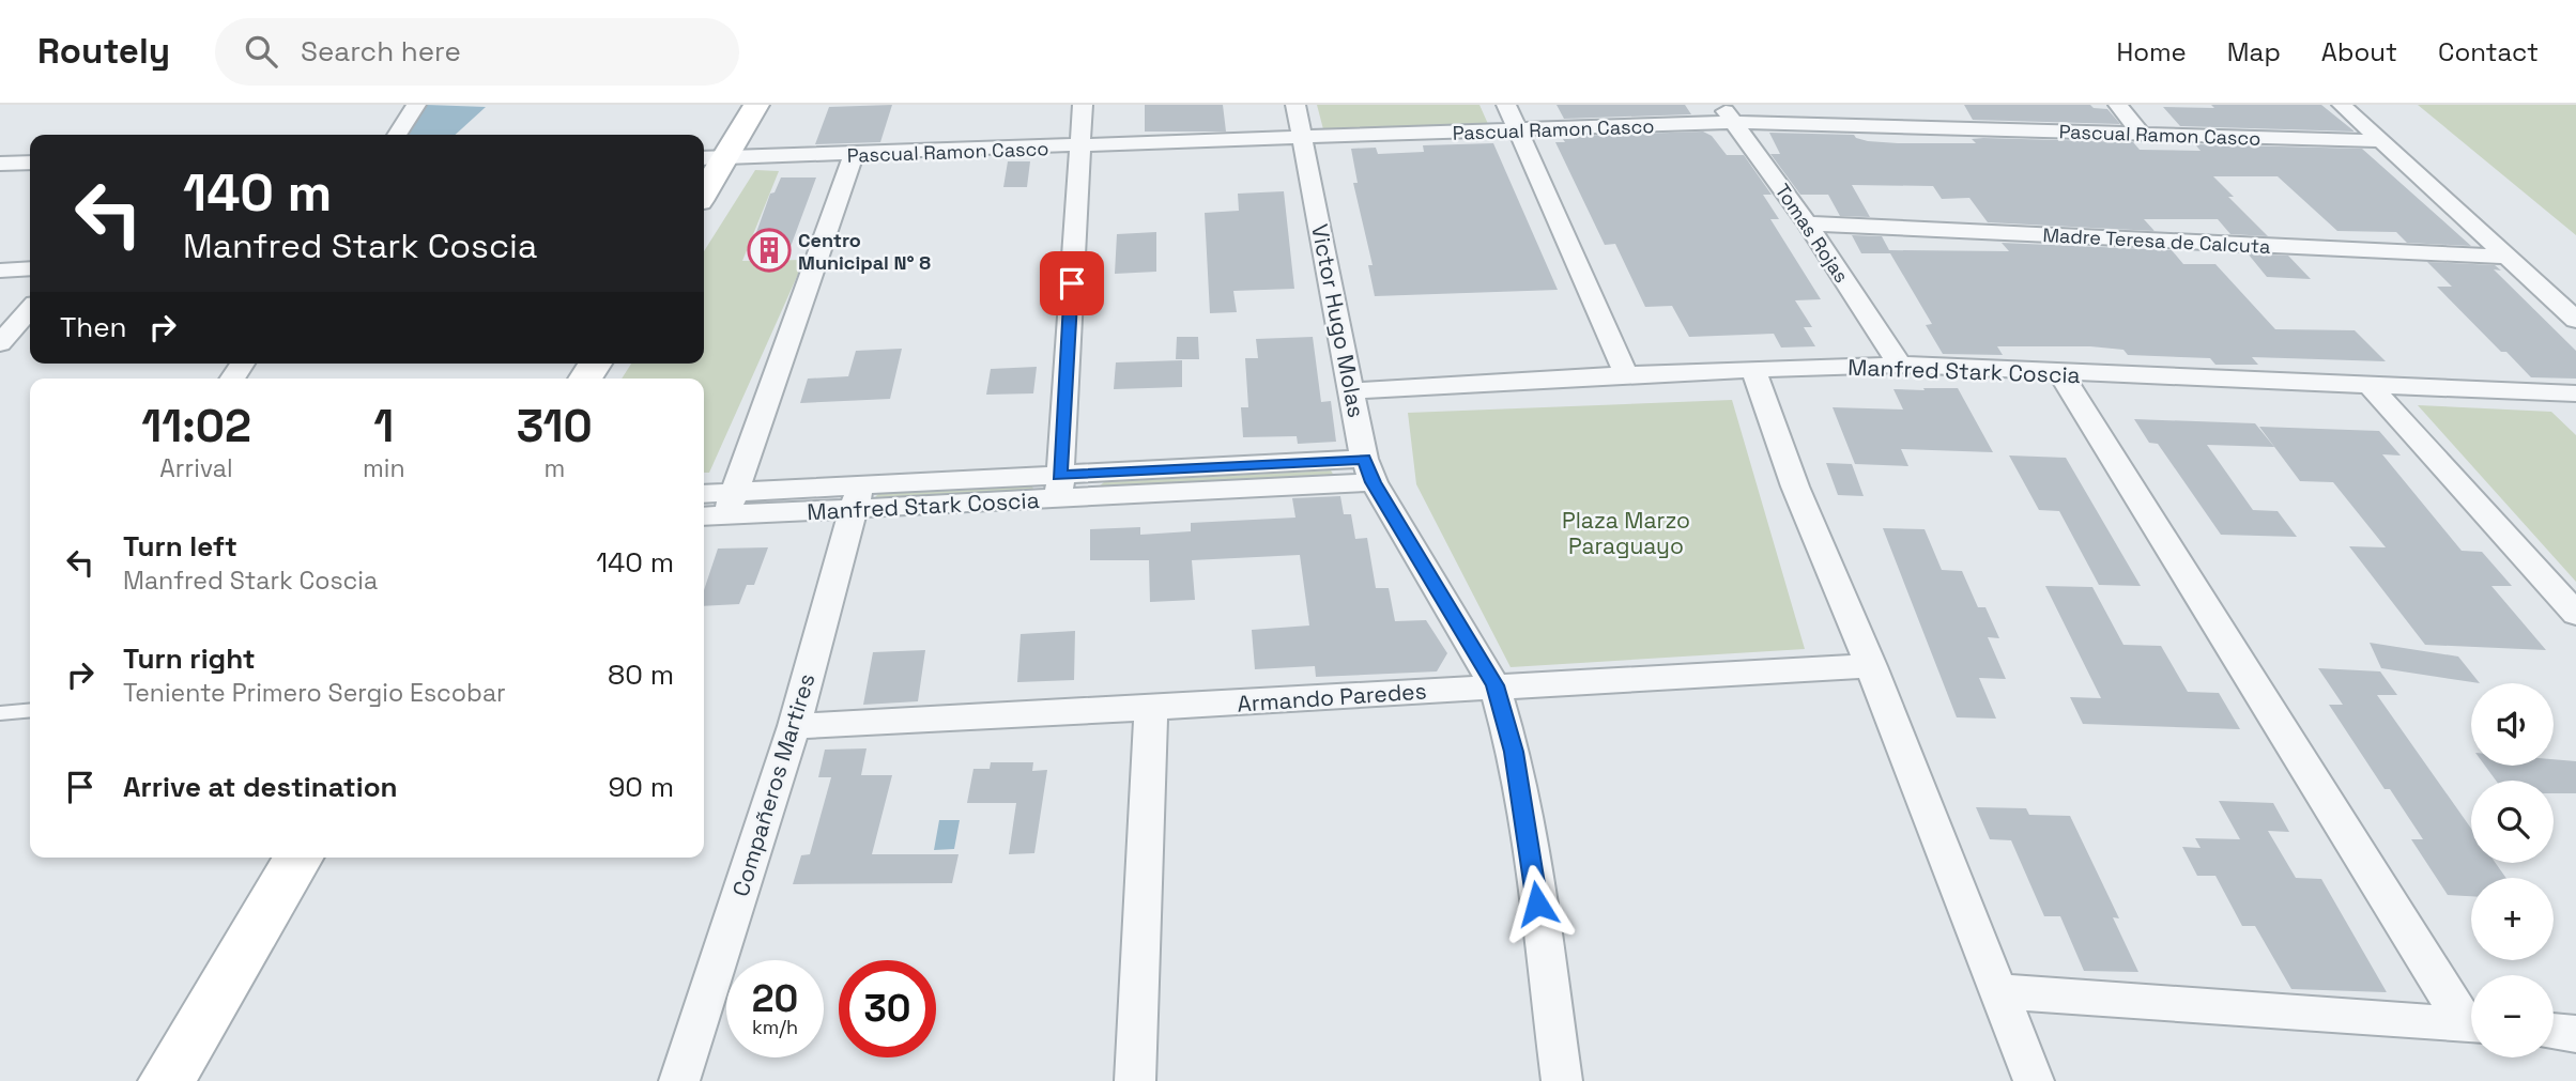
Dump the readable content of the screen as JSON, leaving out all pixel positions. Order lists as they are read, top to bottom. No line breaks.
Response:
{"streets":{"street":["Pascual Ramon Casco","Tomas Rojas","Madre Teresa de Calcuta","Victor Hugo Molas","Manfred Stark Coscia","Armando Paredes","Compañeros Martires"]},"crossings":[["Pascual Ramon Casco","Tomas Rojas"],["Pascual Ramon Casco","Victor Hugo Molas"],["Tomas Rojas","Madre Teresa de Calcuta"],["Tomas Rojas","Manfred Stark Coscia"],["Victor Hugo Molas","Manfred Stark Coscia"],["Victor Hugo Molas","Armando Paredes"],["Manfred Stark Coscia","Compañeros Martires"],["Armando Paredes","Compañeros Martires"]],"parks":["Plaza Marzo Paraguayo"],"places":{"building":["Centro Municipal N° 8"]},"page":{"header":"Routely","search":"Search here","nav":["Home","Map","About","Contact"],"turn":["140 m","Manfred Stark Coscia"],"then":"Then","eta":["11:02","Arrival","1","min","310","m"],"list":[{"name":"Turn left","note":"Manfred Stark Coscia","value":"140 m"},{"name":"Turn right","note":"Teniente Primero Sergio Escobar","value":"80 m"},{"name":"Arrive at destination","value":"90 m"}],"map_buttons":["+","−"],"speed":"20 km/h","limit":"30"}}
